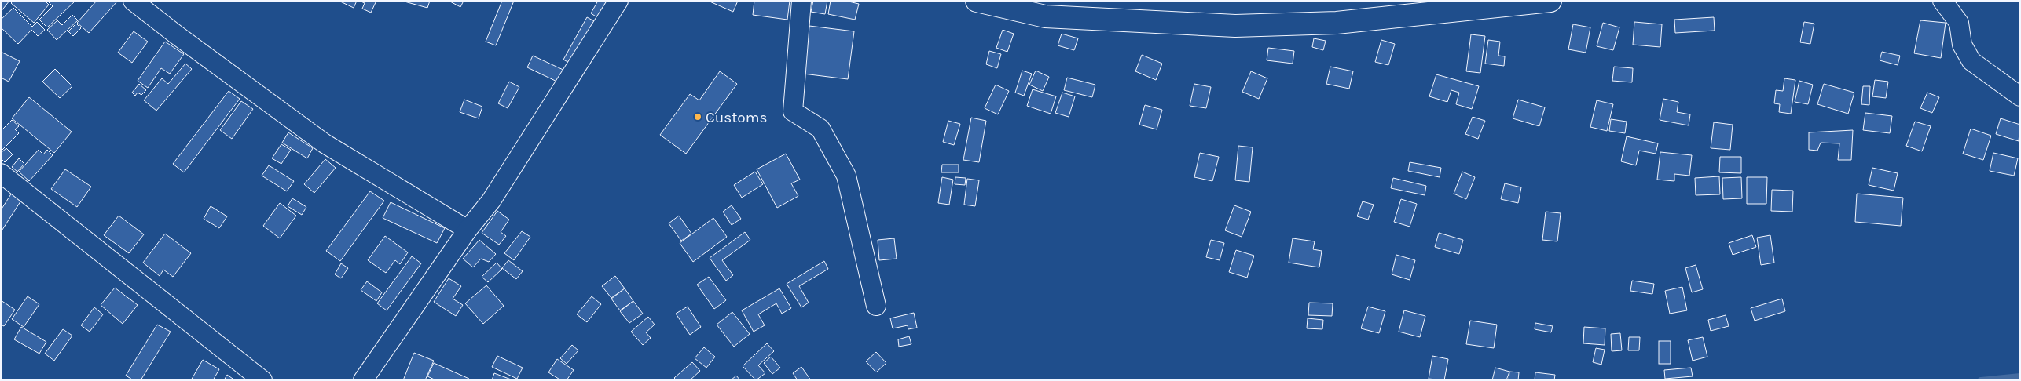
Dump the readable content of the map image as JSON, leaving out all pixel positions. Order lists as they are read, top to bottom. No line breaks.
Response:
{"places":["Customs"]}
